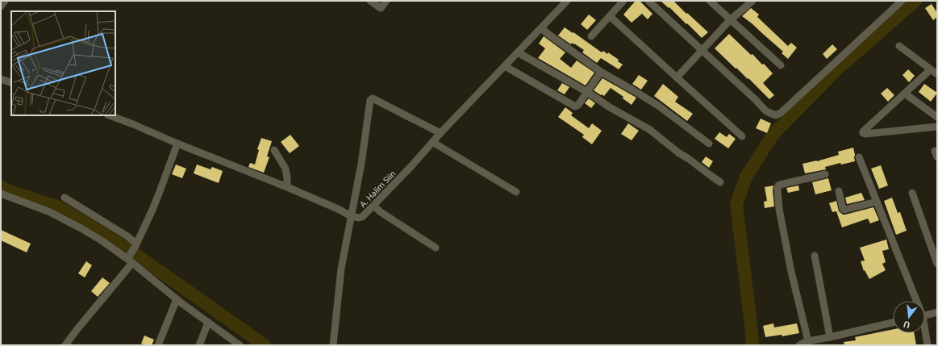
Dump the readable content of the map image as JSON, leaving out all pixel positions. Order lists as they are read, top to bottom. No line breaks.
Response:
{"streets":{"street":["A. Halim Siin"]},"north":"bottom"}
